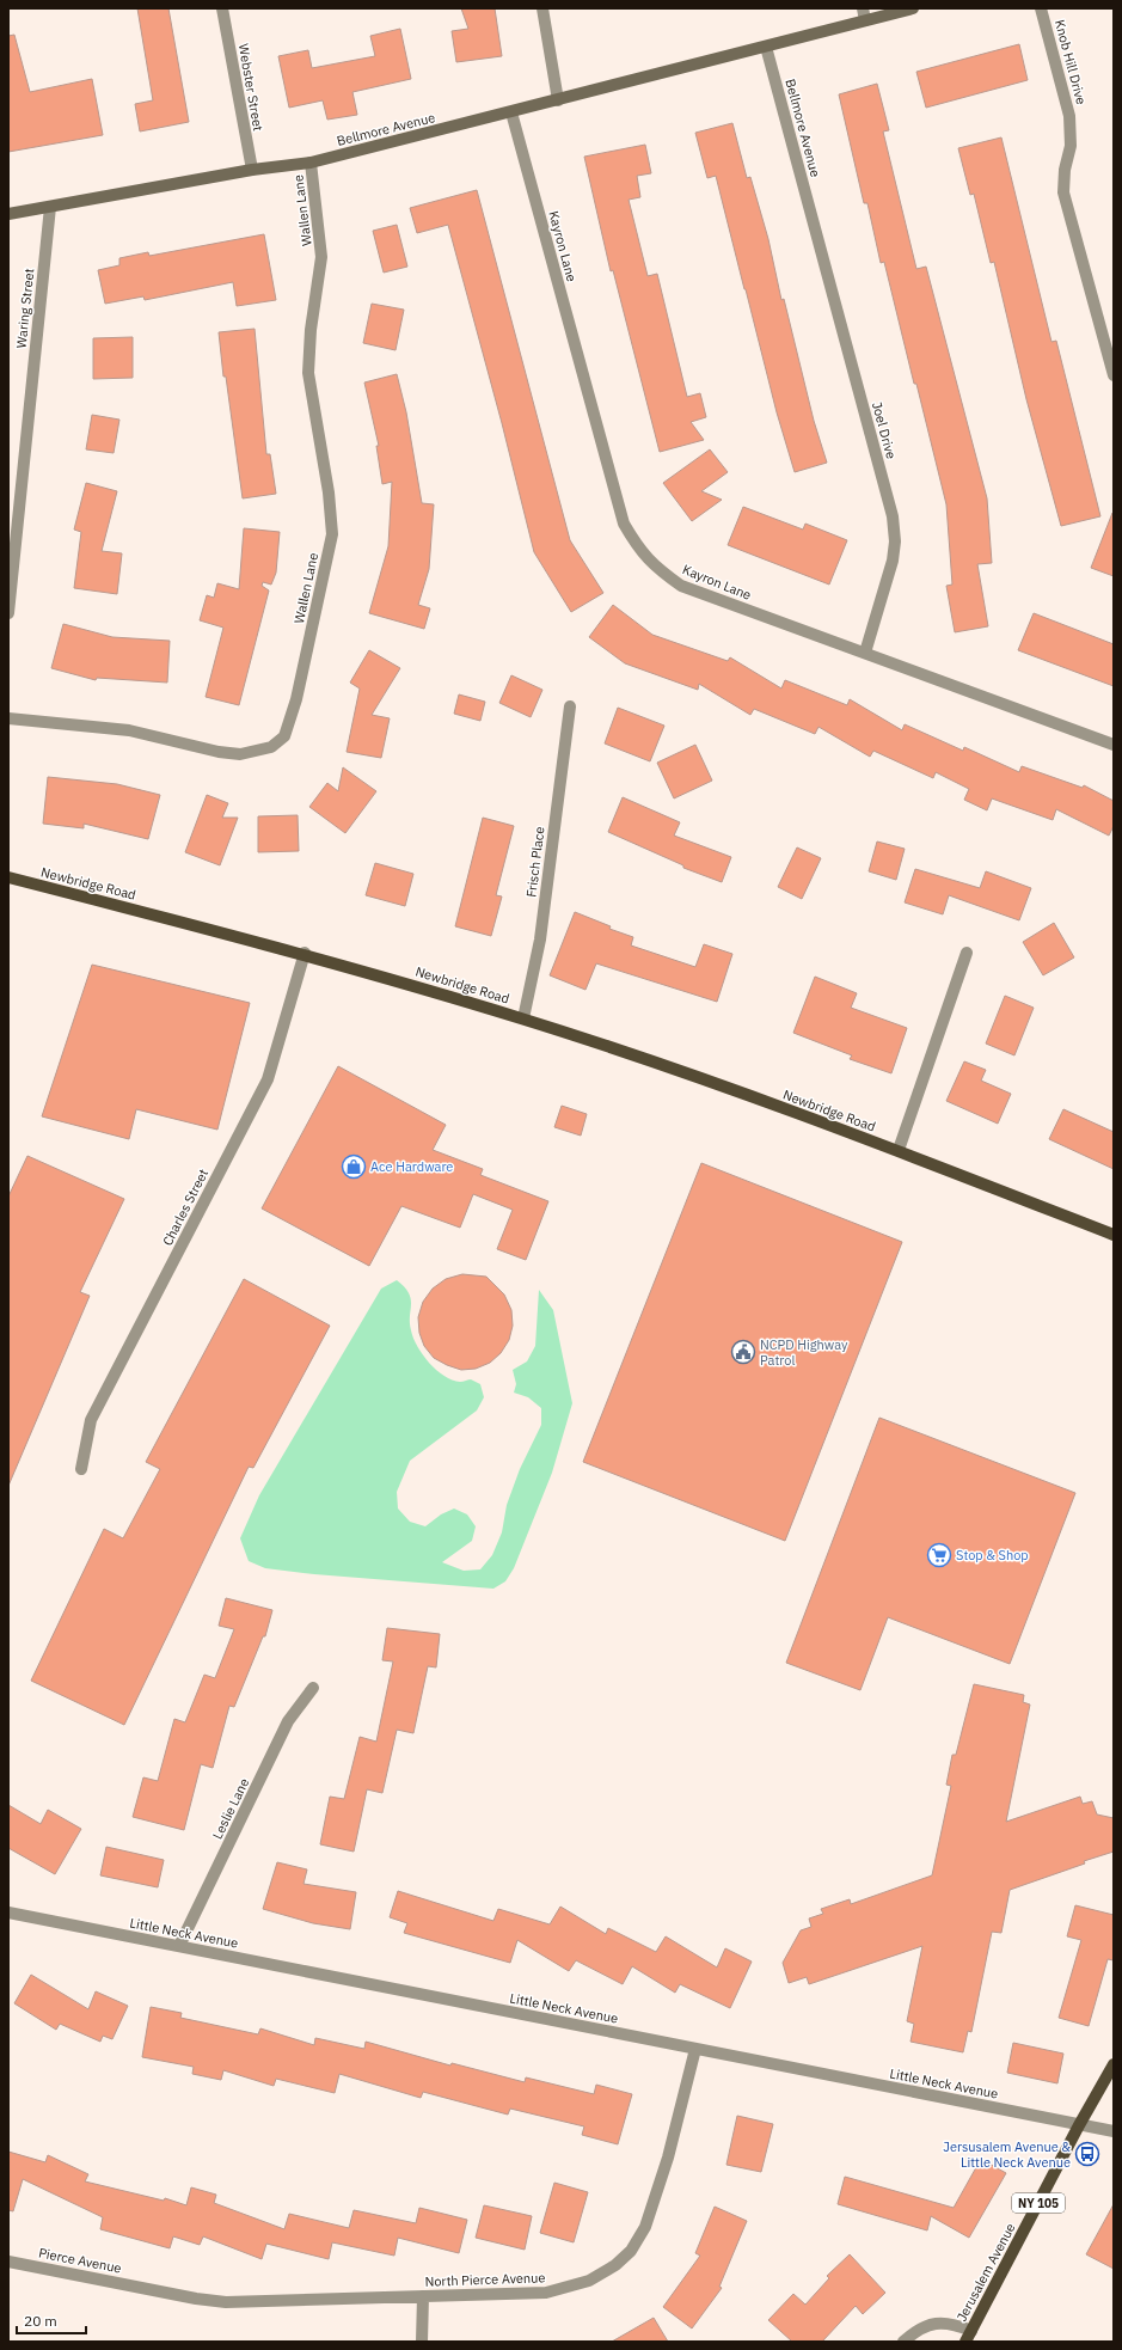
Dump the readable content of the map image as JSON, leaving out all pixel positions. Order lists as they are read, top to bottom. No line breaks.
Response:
{"streets":{"main road":["Bellmore Avenue","Newbridge Road","NY 105","Jerusalem Avenue"],"street":["Knob Hill Drive","Webster Street","Wallen Lane","Kayron Lane","Waring Street","Joel Drive","Frisch Place","Charles Street","Leslie Lane","Little Neck Avenue","Pierce Avenue","North Pierce Avenue"]},"crossings":[["Webster Street","Bellmore Avenue"],["Bellmore Avenue","Wallen Lane"],["Bellmore Avenue","Kayron Lane"],["Bellmore Avenue","Waring Street"],["Bellmore Avenue","Joel Drive"],["Kayron Lane","Joel Drive"],["Frisch Place","Newbridge Road"],["Newbridge Road","Charles Street"],["Leslie Lane","Little Neck Avenue"],["Little Neck Avenue","Jerusalem Avenue"],["Little Neck Avenue","North Pierce Avenue"],["Pierce Avenue","North Pierce Avenue"]],"places":{"shop":["Ace Hardware"],"public building":["NCPD Highway Patrol"],"supermarket":["Stop & Shop"],"bus stop":["Jersusalem Avenue & Little Neck Avenue"]},"scale_bar":"20 m"}
